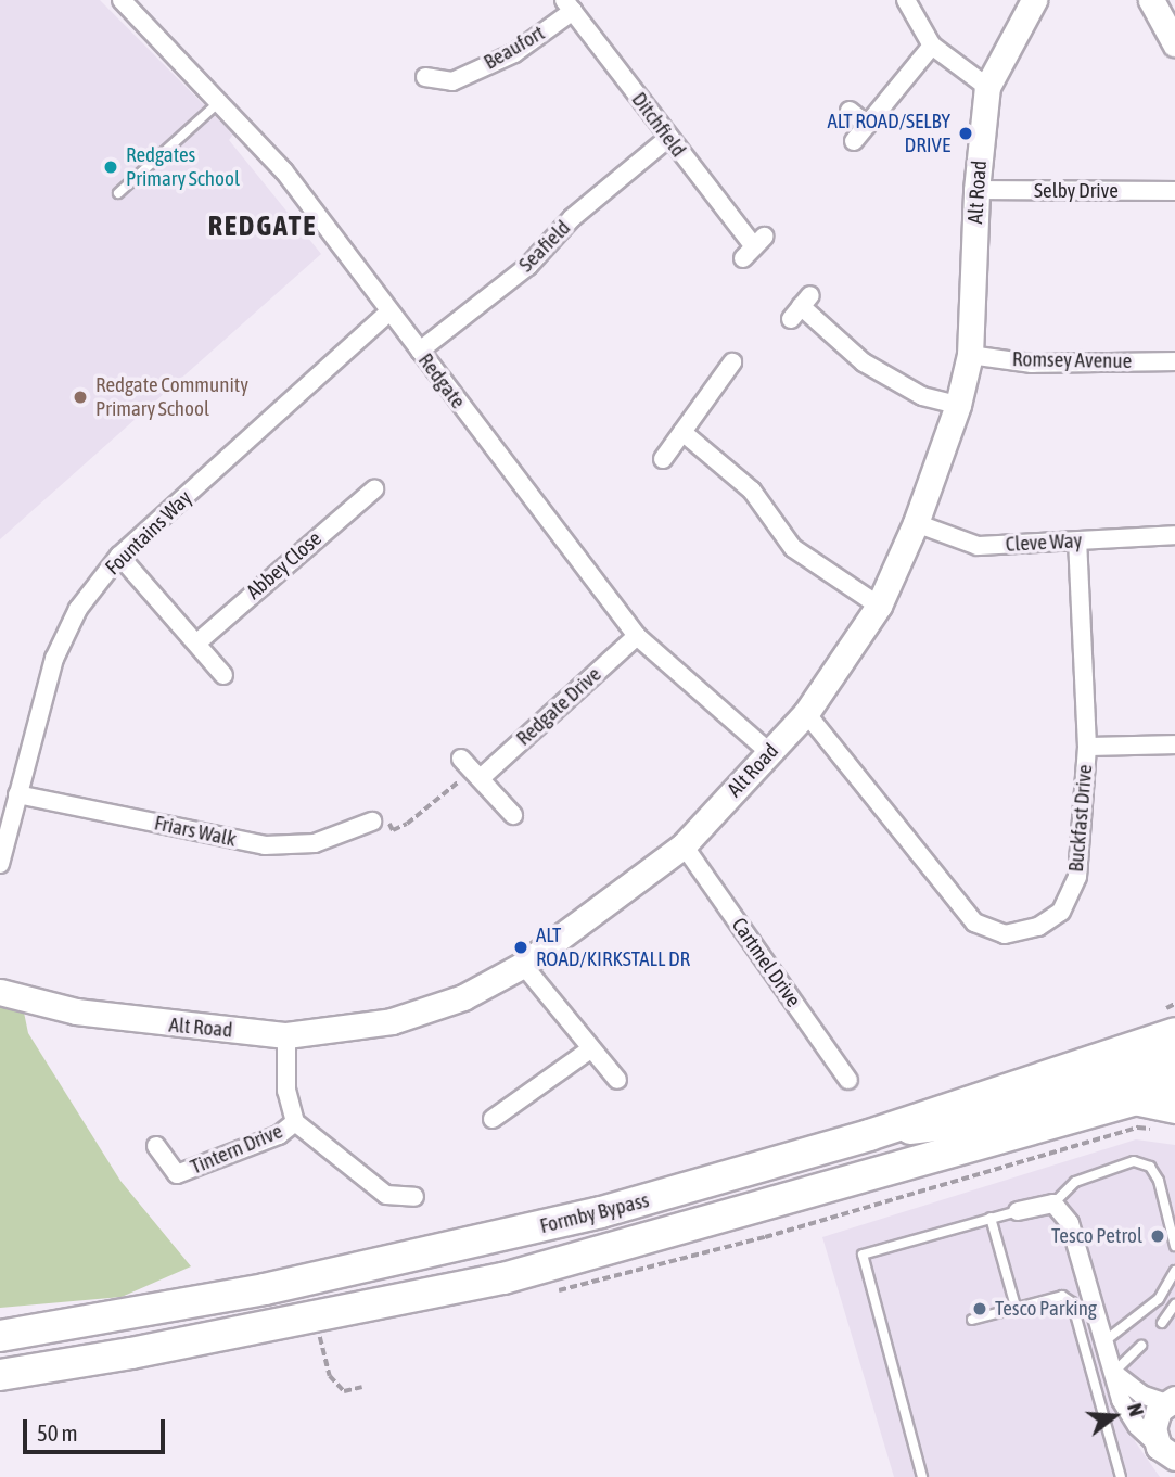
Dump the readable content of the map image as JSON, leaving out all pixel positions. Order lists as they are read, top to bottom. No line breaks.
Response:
{"streets":{"highway":["Formby Bypass"],"street":["Beaufort","Ditchfield","Selby Drive","Alt Road","Seafield","Romsey Avenue","Redgate","Fountains Way","Cleve Way","Abbey Close","Redgate Drive","Buckfast Drive","Friars Walk","Cartmel Drive","Tintern Drive"]},"crossings":[["Beaufort","Ditchfield"],["Ditchfield","Seafield"],["Selby Drive","Alt Road"],["Alt Road","Romsey Avenue"],["Alt Road","Redgate"],["Alt Road","Cleve Way"],["Alt Road","Buckfast Drive"],["Alt Road","Cartmel Drive"],["Alt Road","Tintern Drive"],["Seafield","Redgate"],["Redgate","Fountains Way"],["Redgate","Redgate Drive"],["Fountains Way","Friars Walk"],["Cleve Way","Buckfast Drive"]],"districts":["REDGATE"],"places":["ALT ROAD/SELBY DRIVE","Redgates Primary School","Redgate Community Primary School","ALT ROAD/KIRKSTALL DR","Tesco Petrol","Tesco Parking"],"scale_bar":"50 m","north":"right"}
